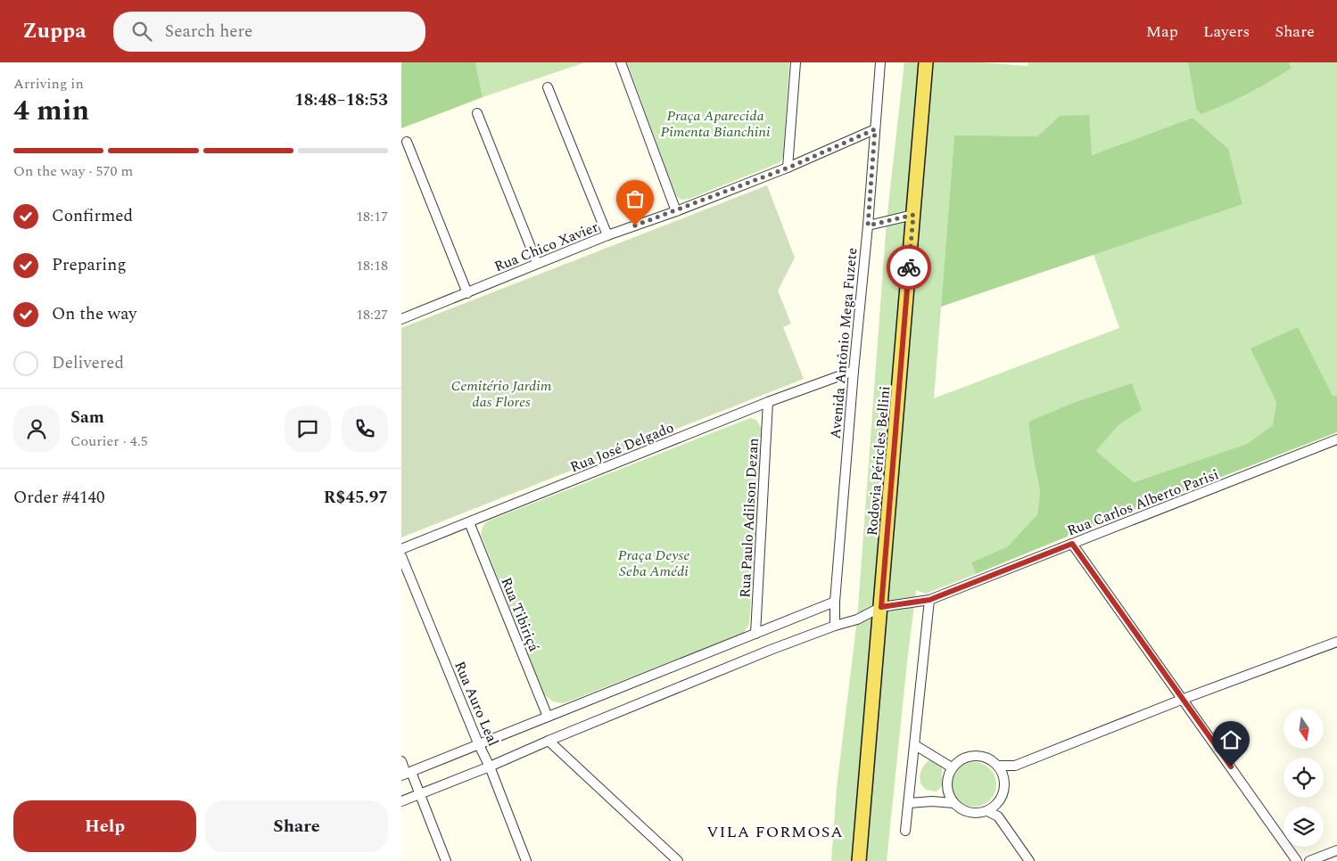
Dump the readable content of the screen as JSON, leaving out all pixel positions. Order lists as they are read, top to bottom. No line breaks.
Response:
{"streets":{"main road":["Rodovia Péricles Bellini"],"street":["Rua Chico Xavier","Avenida Antônio Mega Fuzete","Rua José Delgado","Rua Carlos Alberto Parisi","Rua Paulo Adilson Dezan","Rua Tibiriçá","Rua Auro Leal"]},"crossings":[["Rua Chico Xavier","Avenida Antônio Mega Fuzete"],["Avenida Antônio Mega Fuzete","Rua José Delgado"],["Avenida Antônio Mega Fuzete","Rua Carlos Alberto Parisi"],["Rua José Delgado","Rua Paulo Adilson Dezan"],["Rua José Delgado","Rua Tibiriçá"],["Rodovia Péricles Bellini","Rua Carlos Alberto Parisi"],["Rua Carlos Alberto Parisi","Rua Auro Leal"]],"districts":["VILA FORMOSA"],"parks":["Praça Aparecida Pimenta Bianchini","Cemitério Jardim das Flores","Praça Deyse Seba Amédi"],"north":"bottom","page":{"header":"Zuppa","search":"Search here","nav":["Map","Layers","Share"],"heading":["4 min","Arriving in","18:48–18:53"],"panel":["Sam","Courier · 4.5","Order #4140","R$45.97"],"bar":"On the way · 570 m","list":[["Confirmed","18:17"],["Preparing","18:18"],["On the way","18:27"],"Delivered"],"buttons":["Help","Share"]}}
